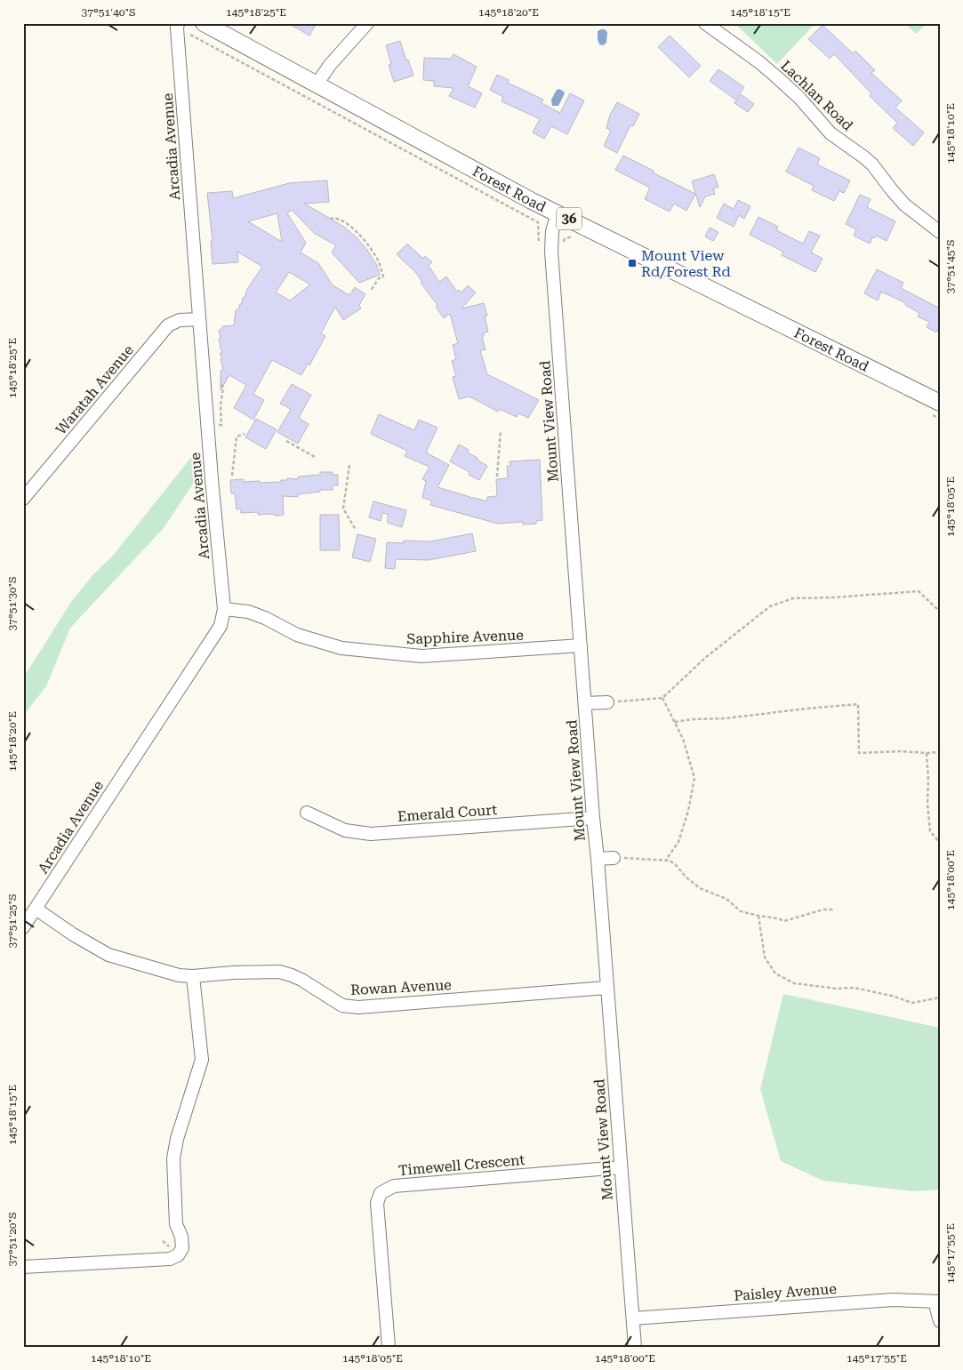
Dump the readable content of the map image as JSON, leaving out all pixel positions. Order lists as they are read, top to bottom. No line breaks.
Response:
{"streets":{"main road":["Forest Road","36"],"street":["Lachlan Road","Arcadia Avenue","Waratah Avenue","Mount View Road","Sapphire Avenue","Emerald Court","Rowan Avenue","Timewell Crescent","Paisley Avenue"]},"crossings":[["Arcadia Avenue","Waratah Avenue"],["Arcadia Avenue","Sapphire Avenue"],["Arcadia Avenue","Rowan Avenue"],["Forest Road","Mount View Road"],["Mount View Road","Sapphire Avenue"],["Mount View Road","Emerald Court"],["Mount View Road","Rowan Avenue"],["Mount View Road","Timewell Crescent"],["Mount View Road","Paisley Avenue"]],"places":{"transit":["Mount View Rd/Forest Rd"]},"coordinates":["37°51'40\"S","145°18'25\"E","145°18'20\"E","145°18'15\"E","145°18'10\"E","37°51'45\"S","145°18'05\"E","37°51'30\"S","145°18'00\"E","37°51'25\"S","37°51'20\"S","145°17'55\"E"]}
